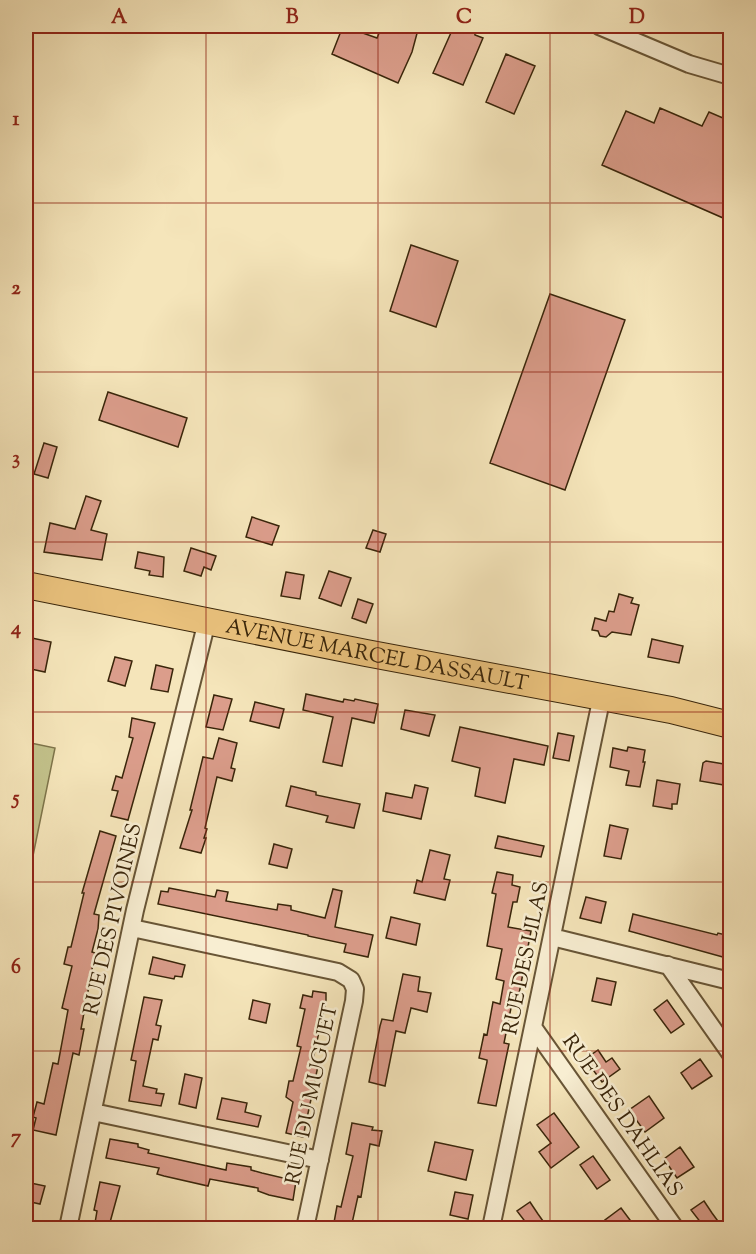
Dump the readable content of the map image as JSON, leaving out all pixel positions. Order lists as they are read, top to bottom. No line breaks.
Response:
{"streets":{"main road":["AVENUE MARCEL DASSAULT"],"street":["RUE DES PIVOINES","RUE DES LILAS","RUE DU MUGUET","RUE DES DAHLIAS"]},"crossings":[["AVENUE MARCEL DASSAULT","RUE DES PIVOINES"],["AVENUE MARCEL DASSAULT","RUE DES LILAS"],["RUE DES PIVOINES","RUE DU MUGUET"],["RUE DES LILAS","RUE DES DAHLIAS"]],"grid":{"columns":["A","B","C","D"],"rows":["1","2","3","4","5","6","7"]}}
